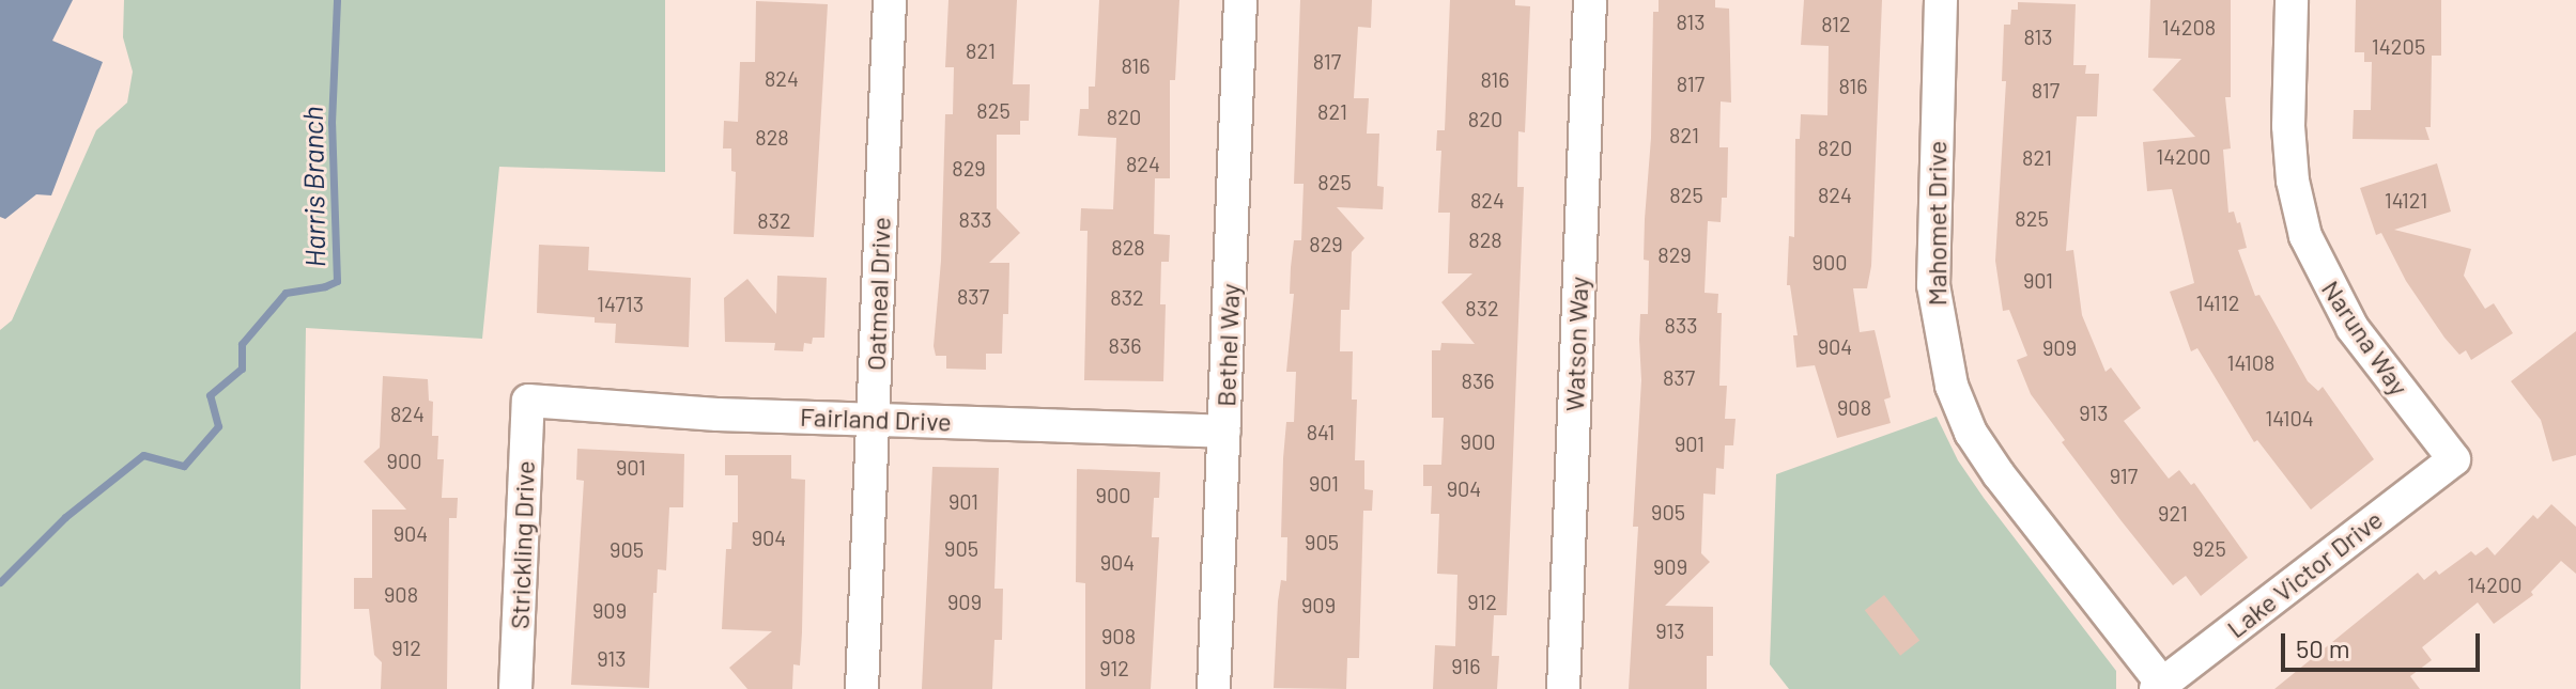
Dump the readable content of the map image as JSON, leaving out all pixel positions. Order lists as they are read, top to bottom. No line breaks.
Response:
{"streets":{"street":["Mahomet Drive","Oatmeal Drive","Naruna Way","Watson Way","Bethel Way","Fairland Drive","Strickling Drive","Lake Victor Drive"]},"crossings":[["Mahomet Drive","Lake Victor Drive"],["Oatmeal Drive","Fairland Drive"],["Naruna Way","Lake Victor Drive"],["Bethel Way","Fairland Drive"],["Fairland Drive","Strickling Drive"]],"water":["Harris Branch"],"house_numbers":["813","812","14208","813","14205","821","817","816","824","816","817","816","817","825","821","820","820","821","828","820","14200","821","824","829","825","825","824","824","14121","825","833","832","828","829","828","829","900","901","837","832","14112","14713","832","833","836","904","909","14108","837","836","908","913","824","14104","841","900","901","900","901","917","901","904","900","901","905","921","904","904","905","905","925","905","904","909","14200","908","909","912","909","909","913","908","912","913","916","912"],"scale_bar":"50 m"}
